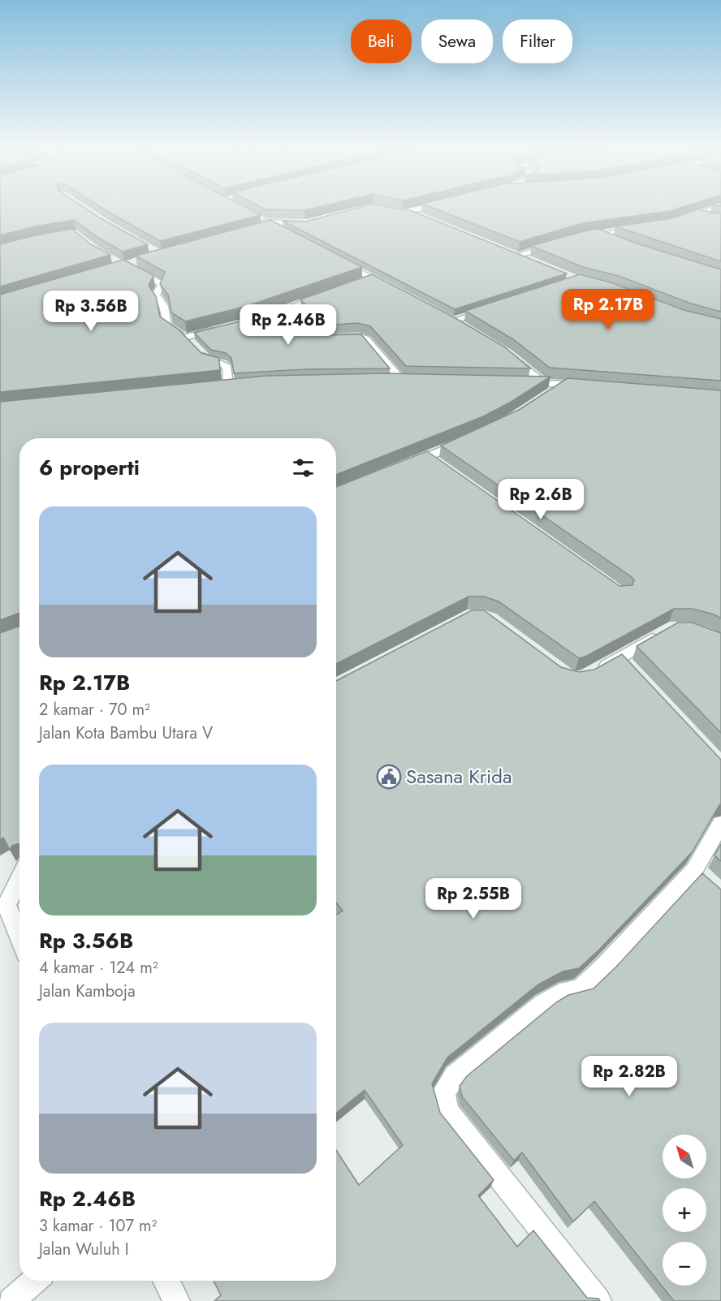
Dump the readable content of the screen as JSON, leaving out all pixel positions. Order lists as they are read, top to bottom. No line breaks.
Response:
{"places":{"public building":["Sasana Krida"]},"north":"top left","page":{"chip":["Beli","Sewa","Filter"],"price":["Rp 2.17B","Rp 3.56B","Rp 2.46B","Rp 2.6B","Rp 2.55B","Rp 2.82B"],"heading":"6 properti","list":[{"name":"Rp 2.17B","note":"2 kamar · 70 m² · Jalan Kota Bambu Utara V"},{"name":"Rp 3.56B","note":"4 kamar · 124 m² · Jalan Kamboja"},{"name":"Rp 2.46B","note":"3 kamar · 107 m² · Jalan Wuluh I"}],"map_buttons":["+","−"]}}
